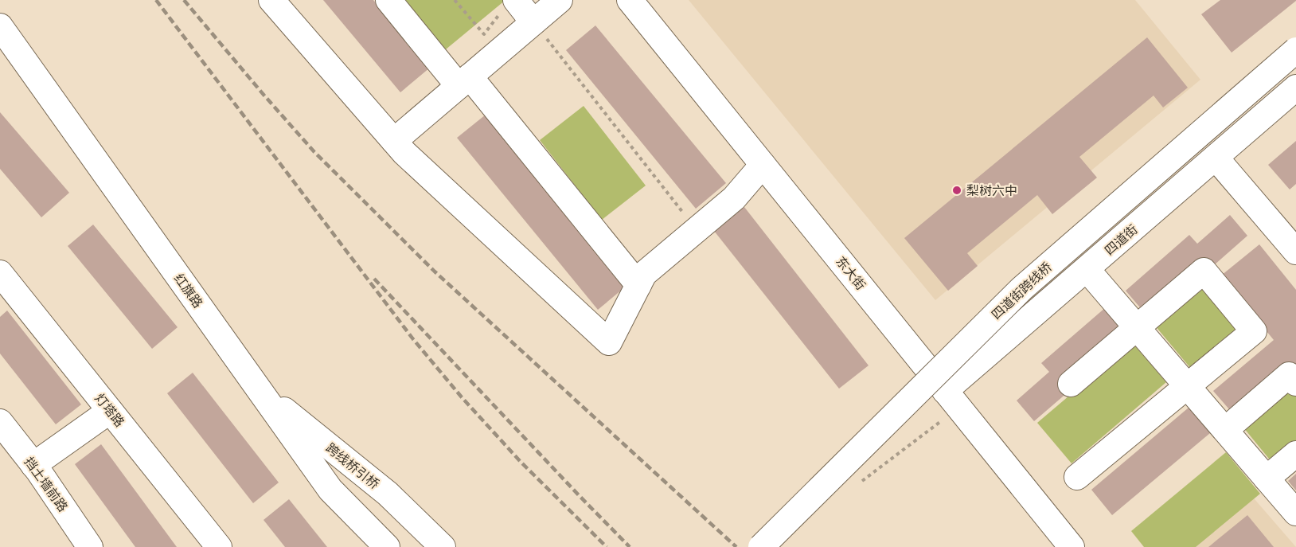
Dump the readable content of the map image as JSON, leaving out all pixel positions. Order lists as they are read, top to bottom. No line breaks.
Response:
{"streets":{"street":["四道街","东大街","红旗路","四道街跨线桥","灯塔路","跨线桥引桥","挡土墙前路"]},"crossings":[["四道街","东大街"],["红旗路","跨线桥引桥"]],"places":["梨树六中"]}
